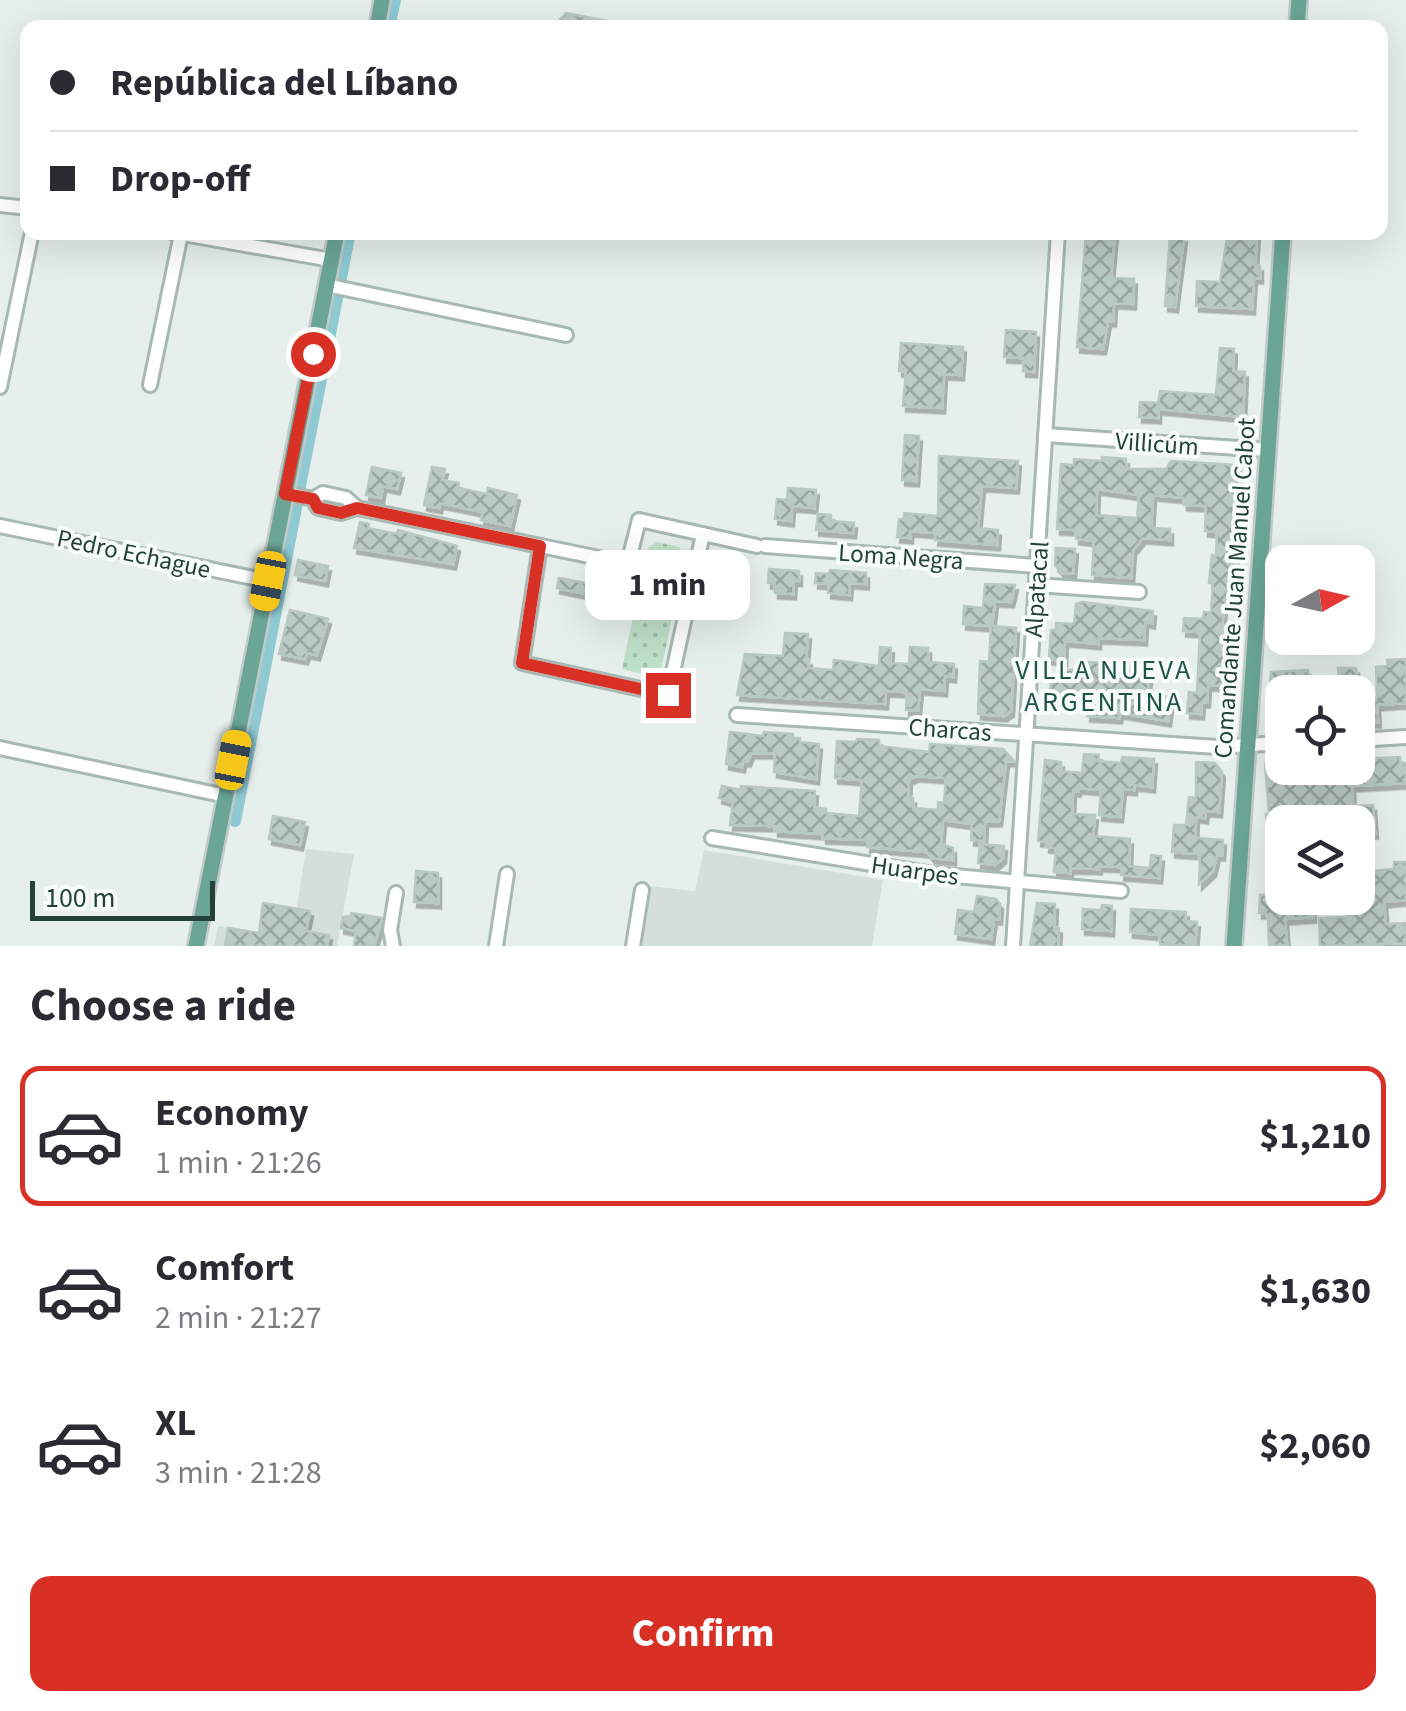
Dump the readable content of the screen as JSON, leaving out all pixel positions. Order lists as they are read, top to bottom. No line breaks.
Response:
{"streets":{"main road":["Comandante Juan Manuel Cabot"],"street":["Villicúm","Pedro Echague","Loma Negra","Alpatacal","Charcas","Huarpes"]},"crossings":[["Villicúm","Comandante Juan Manuel Cabot"],["Villicúm","Alpatacal"],["Loma Negra","Alpatacal"],["Comandante Juan Manuel Cabot","Charcas"],["Alpatacal","Charcas"],["Alpatacal","Huarpes"]],"districts":["VILLA NUEVA ARGENTINA"],"scale_bar":"100 m","north":"right","page":{"banner":["República del Líbano","Drop-off"],"bubble":"1 min","scale":"100 m","heading":"Choose a ride","list":[{"name":"Economy","note":"1 min · 21:26","value":"$1,210"},{"name":"Comfort","note":"2 min · 21:27","value":"$1,630"},{"name":"XL","note":"3 min · 21:28","value":"$2,060"}],"buttons":"Confirm"}}
